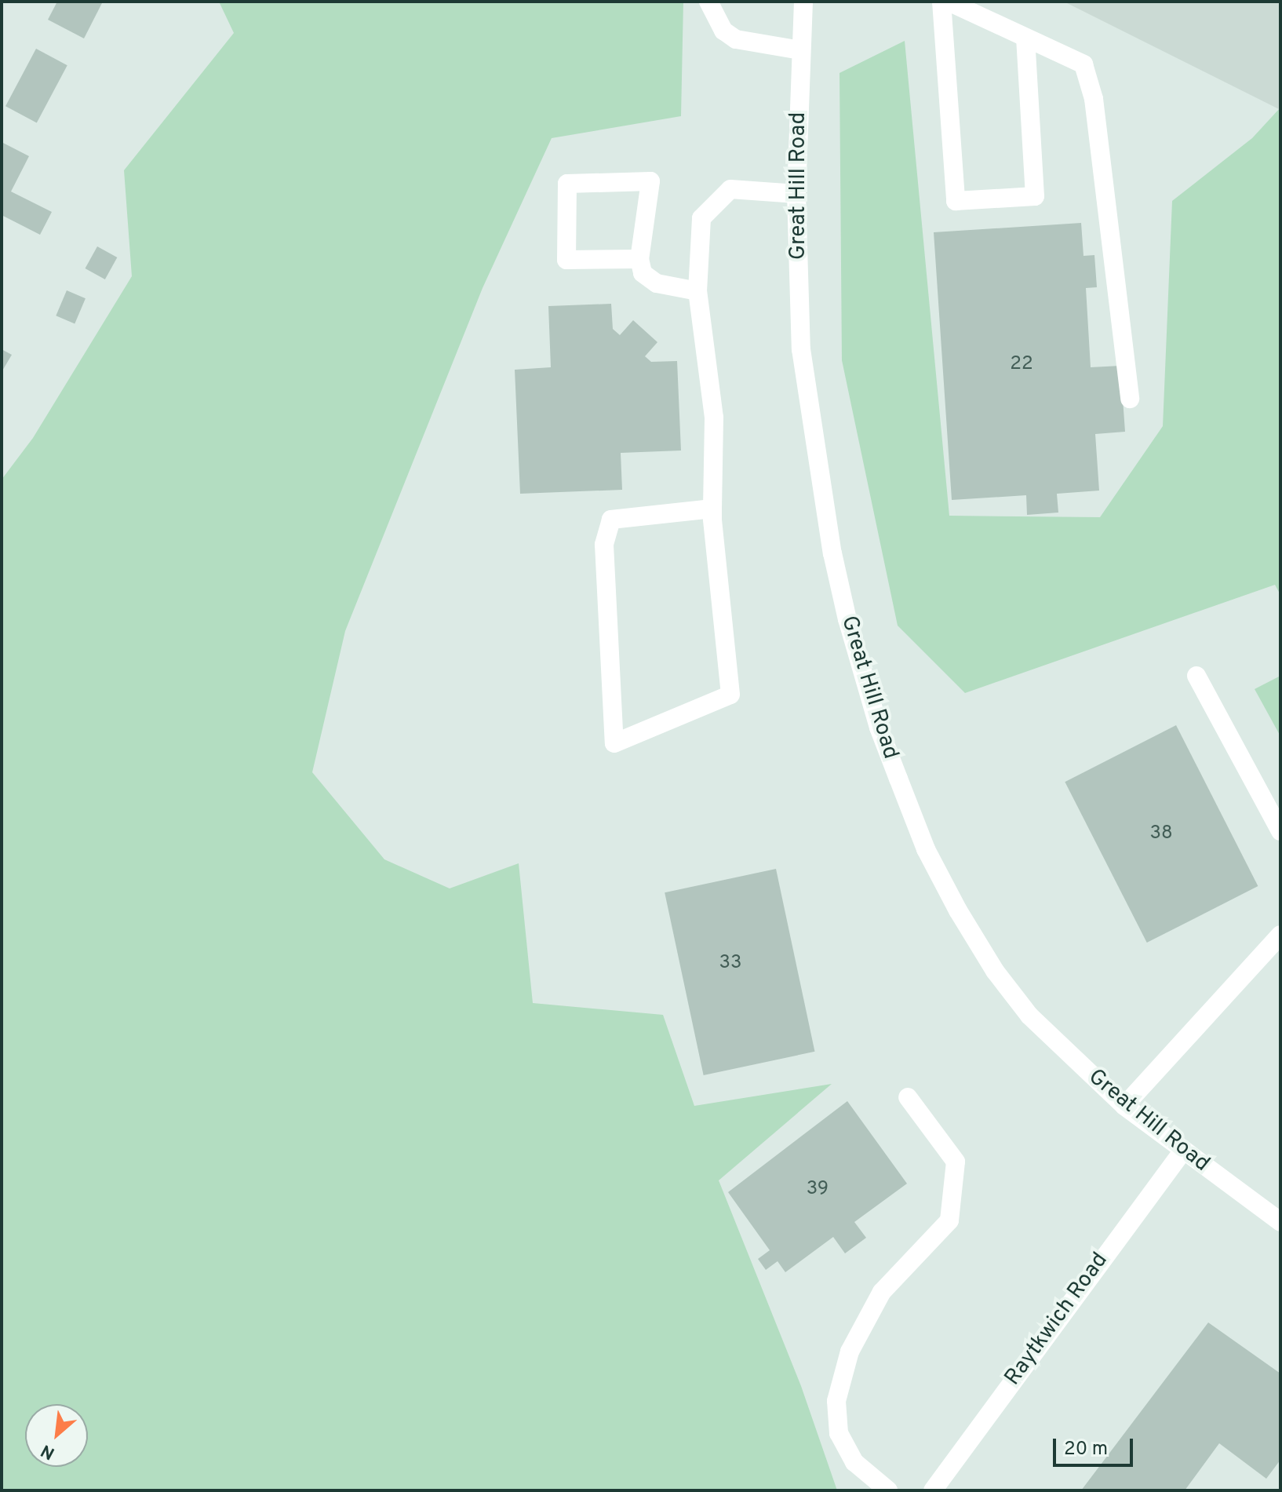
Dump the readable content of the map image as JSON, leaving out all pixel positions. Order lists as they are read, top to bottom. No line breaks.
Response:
{"streets":{"street":["Great Hill Road","Raytkwich Road"]},"crossings":[["Great Hill Road","Raytkwich Road"]],"house_numbers":["22","38","33","39"],"scale_bar":"20 m","north":"bottom left"}
